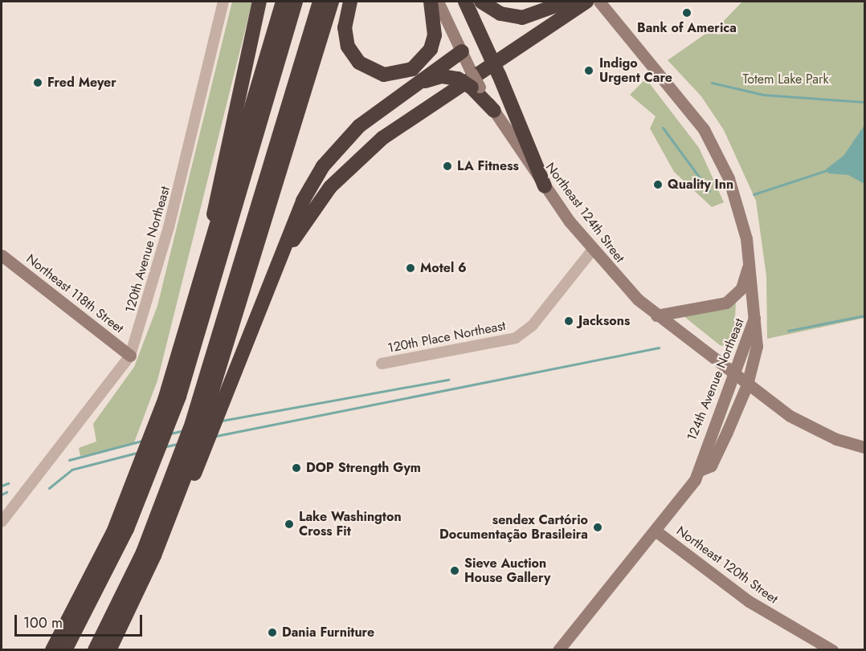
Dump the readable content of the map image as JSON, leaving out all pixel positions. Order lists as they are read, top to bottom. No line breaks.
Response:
{"streets":{"main road":["Northeast 124th Street","Northeast 118th Street","124th Avenue Northeast","Northeast 120th Street"],"street":["120th Avenue Northeast","120th Place Northeast"]},"crossings":[["Northeast 124th Street","120th Place Northeast"],["Northeast 124th Street","124th Avenue Northeast"],["120th Avenue Northeast","Northeast 118th Street"],["124th Avenue Northeast","Northeast 120th Street"]],"parks":["Totem Lake Park"],"places":["Bank of America","Indigo Urgent Care","Fred Meyer","LA Fitness","Quality Inn","Motel 6","Jacksons","DOP Strength Gym","Lake Washington Cross Fit","sendex Cartório Documentação Brasileira","Sieve Auction House Gallery","Dania Furniture"],"scale_bar":"100 m"}
